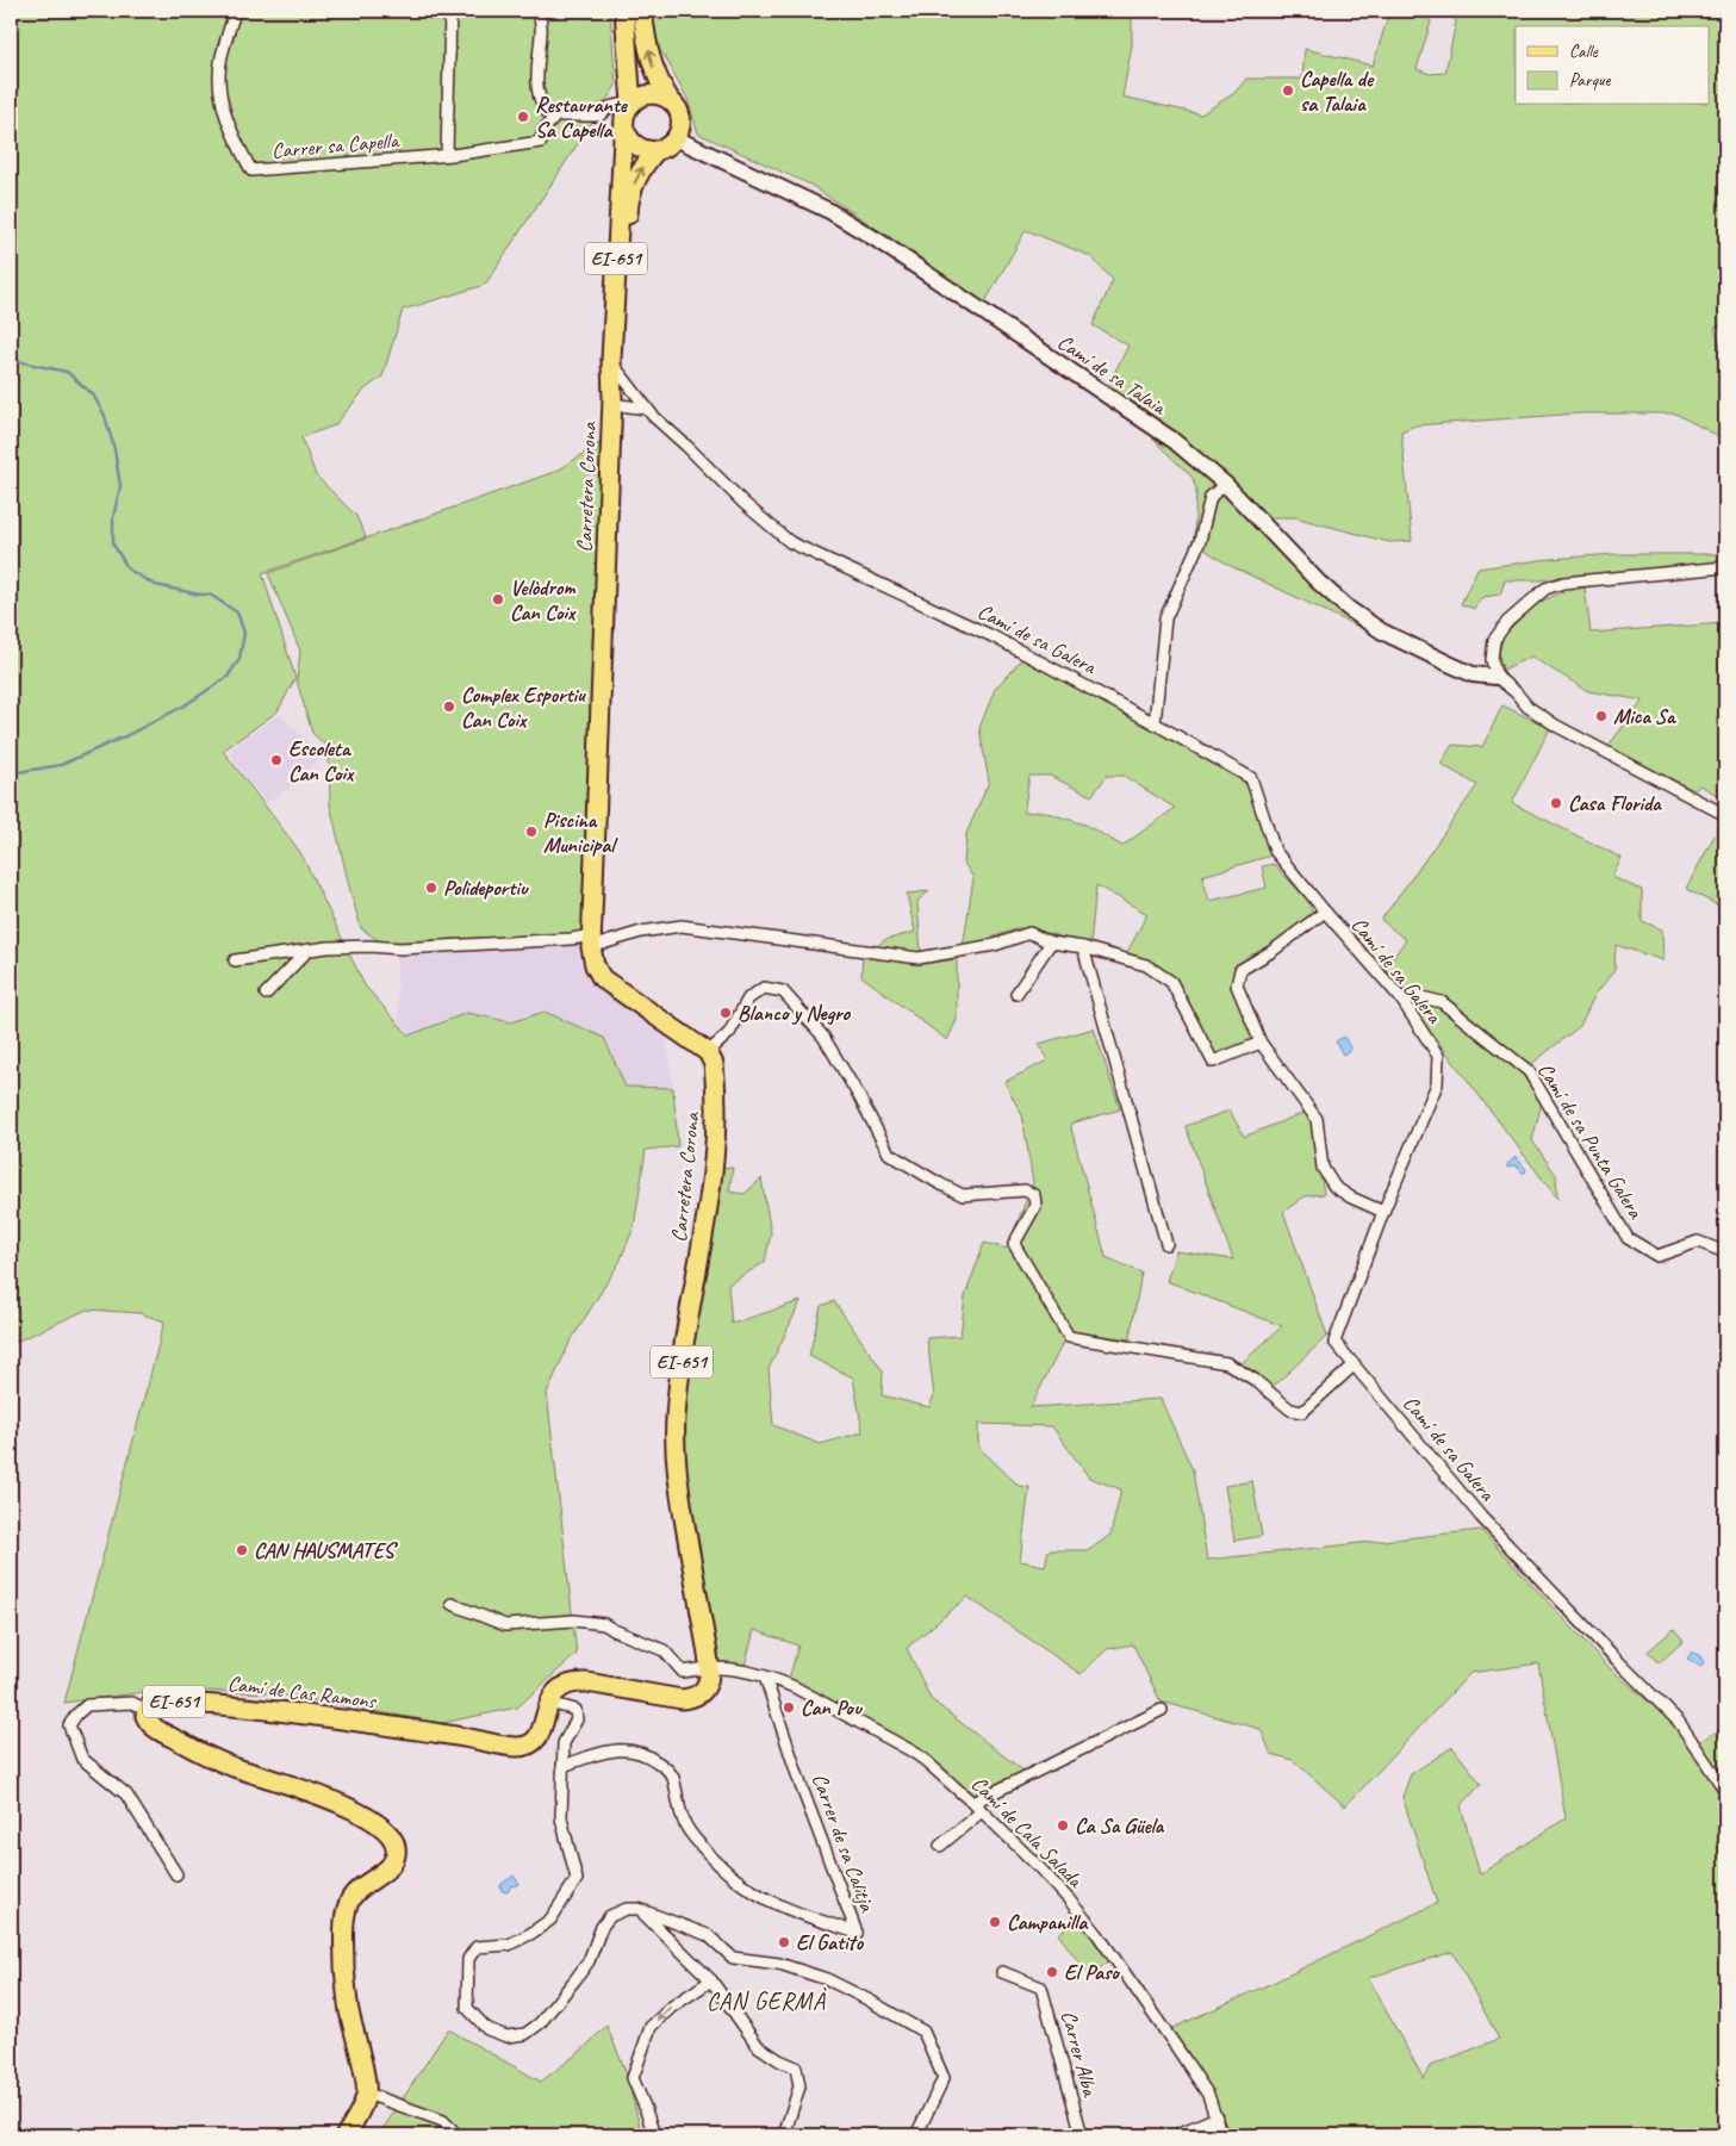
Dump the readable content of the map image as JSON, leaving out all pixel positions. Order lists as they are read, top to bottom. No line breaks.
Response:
{"streets":{"main road":["EI-651","Carretera Corona","Camí de Cas Ramons"],"street":["Carrer sa Capella","Camí de sa Talaia","Camí de sa Galera","Camí de sa Punta Galera","Camí de Cala Salada","Carrer de sa Calitja","Carrer Alba"]},"crossings":[["EI-651","Camí de sa Talaia"],["EI-651","Carretera Corona"],["EI-651","Camí de Cas Ramons"],["Camí de sa Talaia","Carretera Corona"],["Carretera Corona","Camí de sa Galera"],["Carretera Corona","Camí de Cala Salada"],["Camí de sa Galera","Camí de sa Punta Galera"],["Camí de Cala Salada","Carrer de sa Calitja"]],"districts":["CAN GERMÀ"],"places":["Capella de sa Talaia","Restaurante Sa Capella","Velòdrom Can Coix","Complex Esportiu Can Coix","Mica Sa","Escoleta Can Coix","Casa Florida","Piscina Municipal","Polideportiu","Blanco y Negro","CAN HAUSMATES","Can Pou","Ca Sa Güela","Campanilla","El Gatito","El Paso"],"legend":["Calle","Parque"]}
